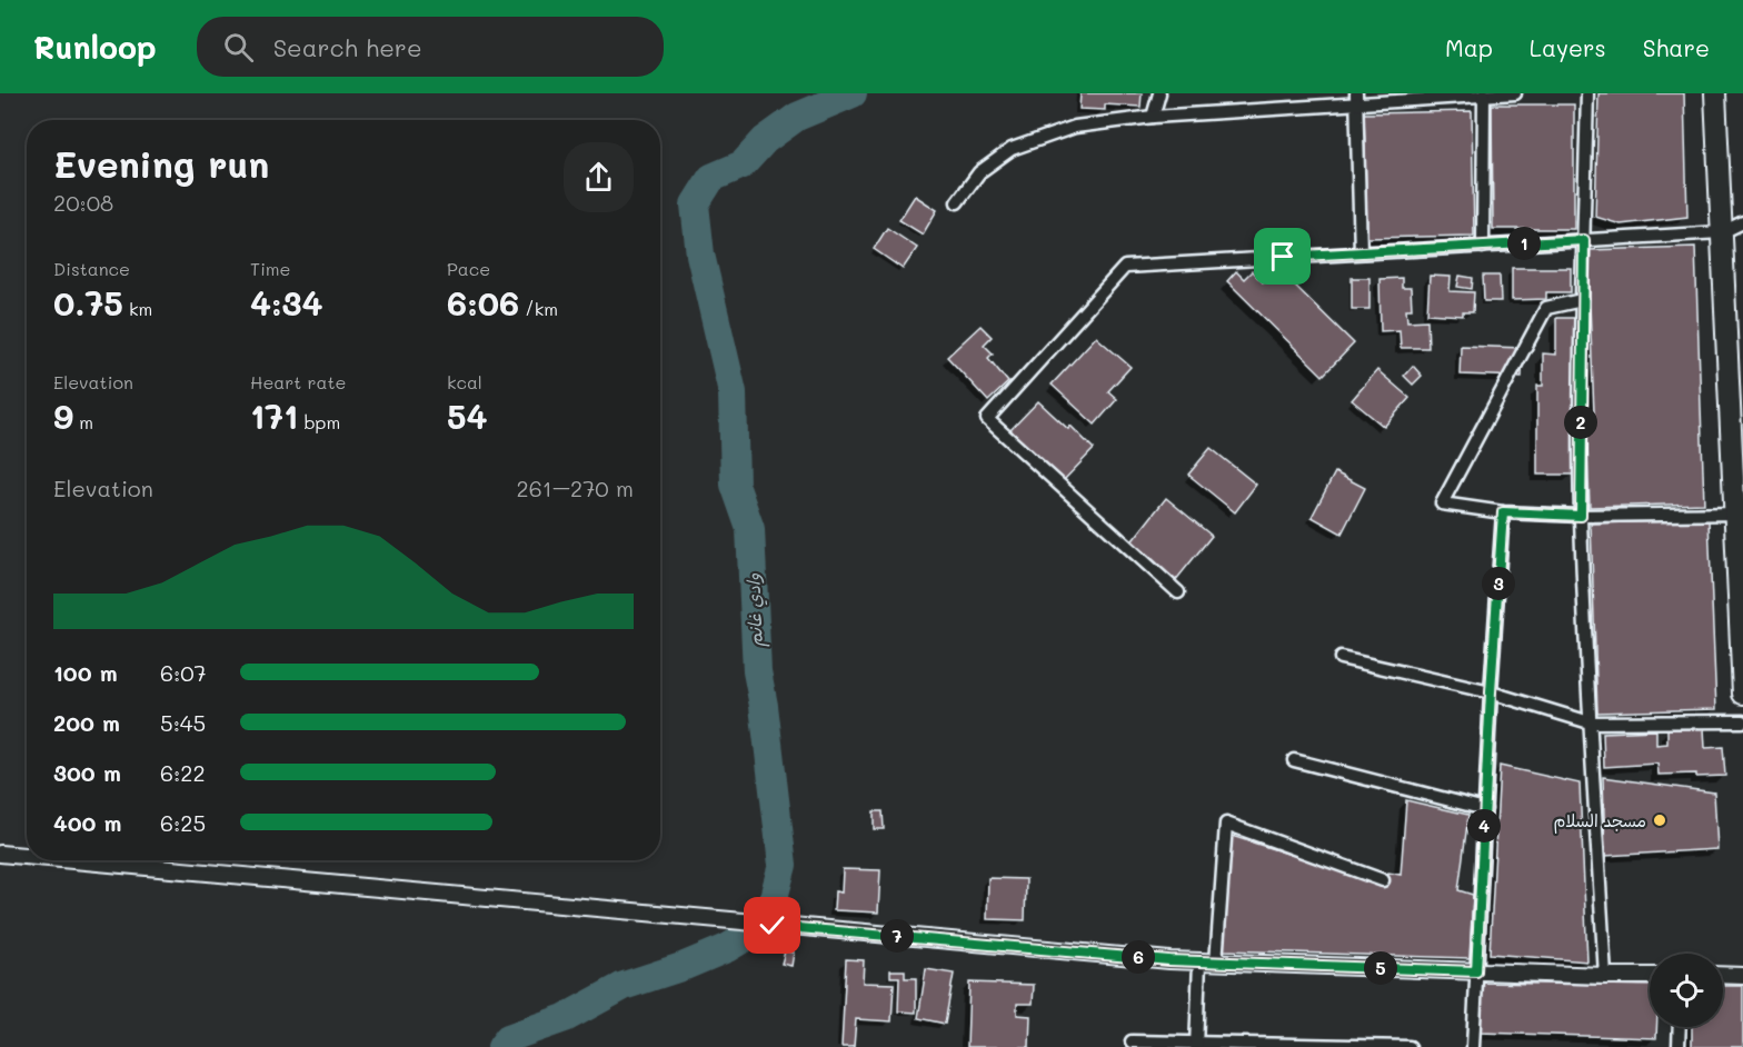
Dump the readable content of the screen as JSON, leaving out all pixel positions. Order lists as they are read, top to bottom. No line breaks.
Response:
{"water":["وادي غانم"],"places":["مسجد السلام"],"page":{"header":"Runloop","search":"Search here","nav":["Map","Layers","Share"],"heading":["Evening run","20:08"],"pins":["1","2","3","4","7","6","5"],"stats":[["Distance","0.75 km"],["Time","4:34"],["Pace","6:06 /km"],["Elevation","9 m"],["Heart rate","171 bpm"],["kcal","54"]],"chart":["Elevation","261–270 m"],"list":[{"name":"100 m","note":"6:07"},{"name":"200 m","note":"5:45"},{"name":"300 m","note":"6:22"},{"name":"400 m","note":"6:25"}]}}
